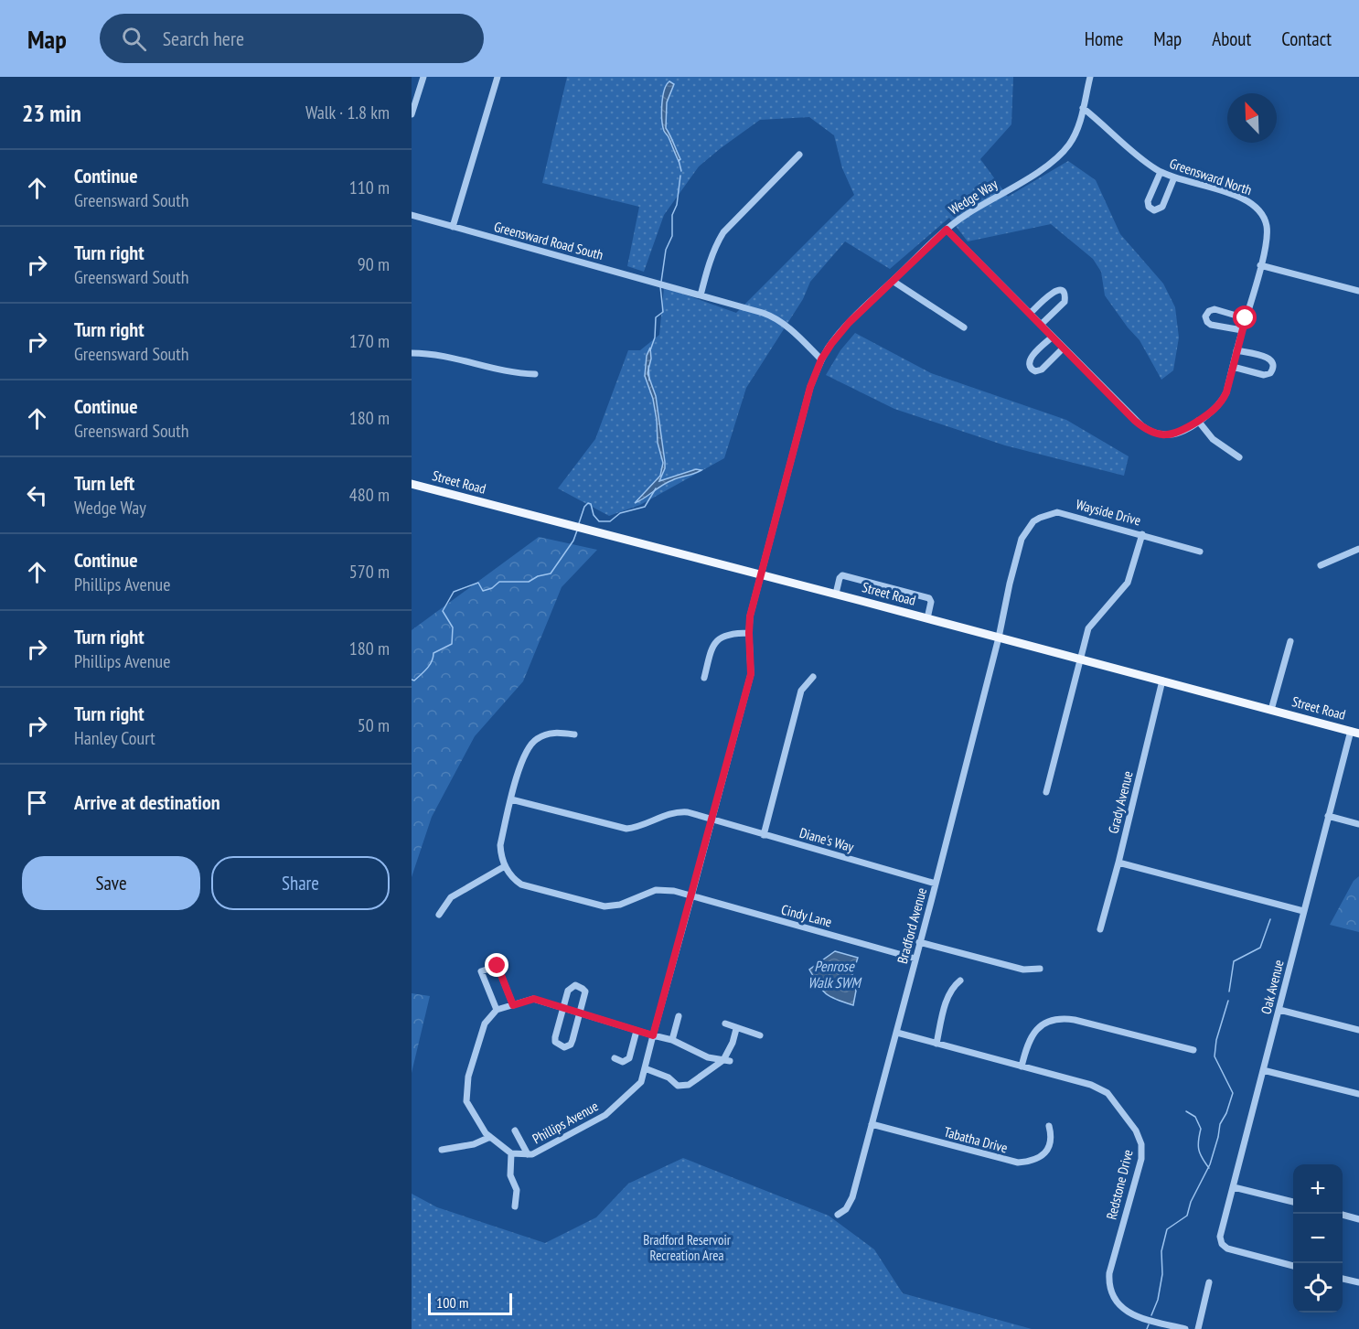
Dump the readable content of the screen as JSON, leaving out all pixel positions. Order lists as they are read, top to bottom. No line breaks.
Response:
{"streets":{"main road":["Street Road"],"street":["Greensward North","Wedge Way","Greensward Road South","Wayside Drive","Grady Avenue","Diane's Way","Cindy Lane","Bradford Avenue","Oak Avenue","Phillips Avenue","Tabatha Drive","Redstone Drive"]},"crossings":[["Greensward North","Wedge Way"],["Wedge Way","Greensward Road South"],["Wedge Way","Street Road"],["Wedge Way","Phillips Avenue"],["Street Road","Wayside Drive"],["Street Road","Grady Avenue"],["Street Road","Bradford Avenue"],["Street Road","Oak Avenue"],["Street Road","Phillips Avenue"],["Wayside Drive","Bradford Avenue"],["Diane's Way","Bradford Avenue"],["Diane's Way","Phillips Avenue"],["Cindy Lane","Bradford Avenue"],["Cindy Lane","Phillips Avenue"],["Bradford Avenue","Tabatha Drive"],["Bradford Avenue","Redstone Drive"]],"water":["Penrose Walk SWM"],"parks":["Bradford Reservoir Recreation Area"],"scale_bar":"100 m","north":"top left","page":{"header":"Map","search":"Search here","nav":["Home","Map","About","Contact"],"heading":["23 min","Walk · 1.8 km"],"list":[["Continue","Greensward South","110 m"],["Turn right","Greensward South","90 m"],["Turn right","Greensward South","170 m"],["Continue","Greensward South","180 m"],["Turn left","Wedge Way","480 m"],["Continue","Phillips Avenue","570 m"],["Turn right","Phillips Avenue","180 m"],["Turn right","Hanley Court","50 m"],"Arrive at destination"],"buttons":["Save","Share"],"map_buttons":["+","−"],"scale":"100 m"}}
